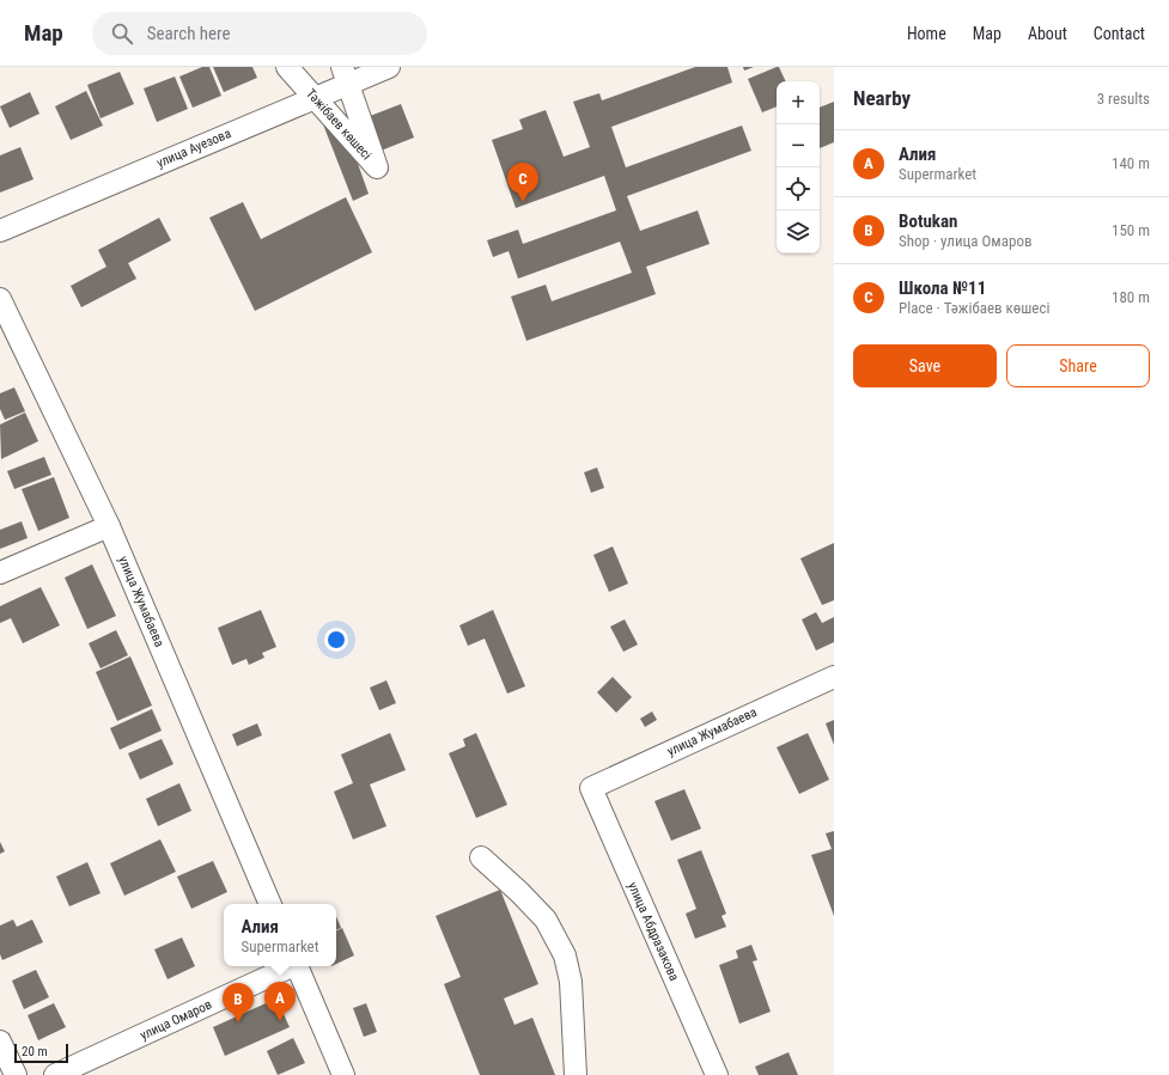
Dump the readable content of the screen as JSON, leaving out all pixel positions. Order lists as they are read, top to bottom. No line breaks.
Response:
{"streets":{"street":["Тәжібаев көшесі","улица Ауезова","улица Жумабаева","улица Абдразакова","улица Омаров"]},"crossings":[["улица Жумабаева","улица Абдразакова"]],"scale_bar":"20 m","page":{"header":"Map","search":"Search here","nav":["Home","Map","About","Contact"],"heading":["Nearby","3 results"],"map_buttons":["+","−"],"list":[{"mark":"A","name":"Алия","note":"Supermarket","value":"140 m"},{"mark":"B","name":"Botukan","note":"Shop · улица Омаров","value":"150 m"},{"mark":"C","name":"Школа №11","note":"Place · Тәжібаев көшесі","value":"180 m"}],"pins":["C","A","B"],"buttons":["Save","Share"],"popup":["Алия","Supermarket"],"scale":"20 m"}}
